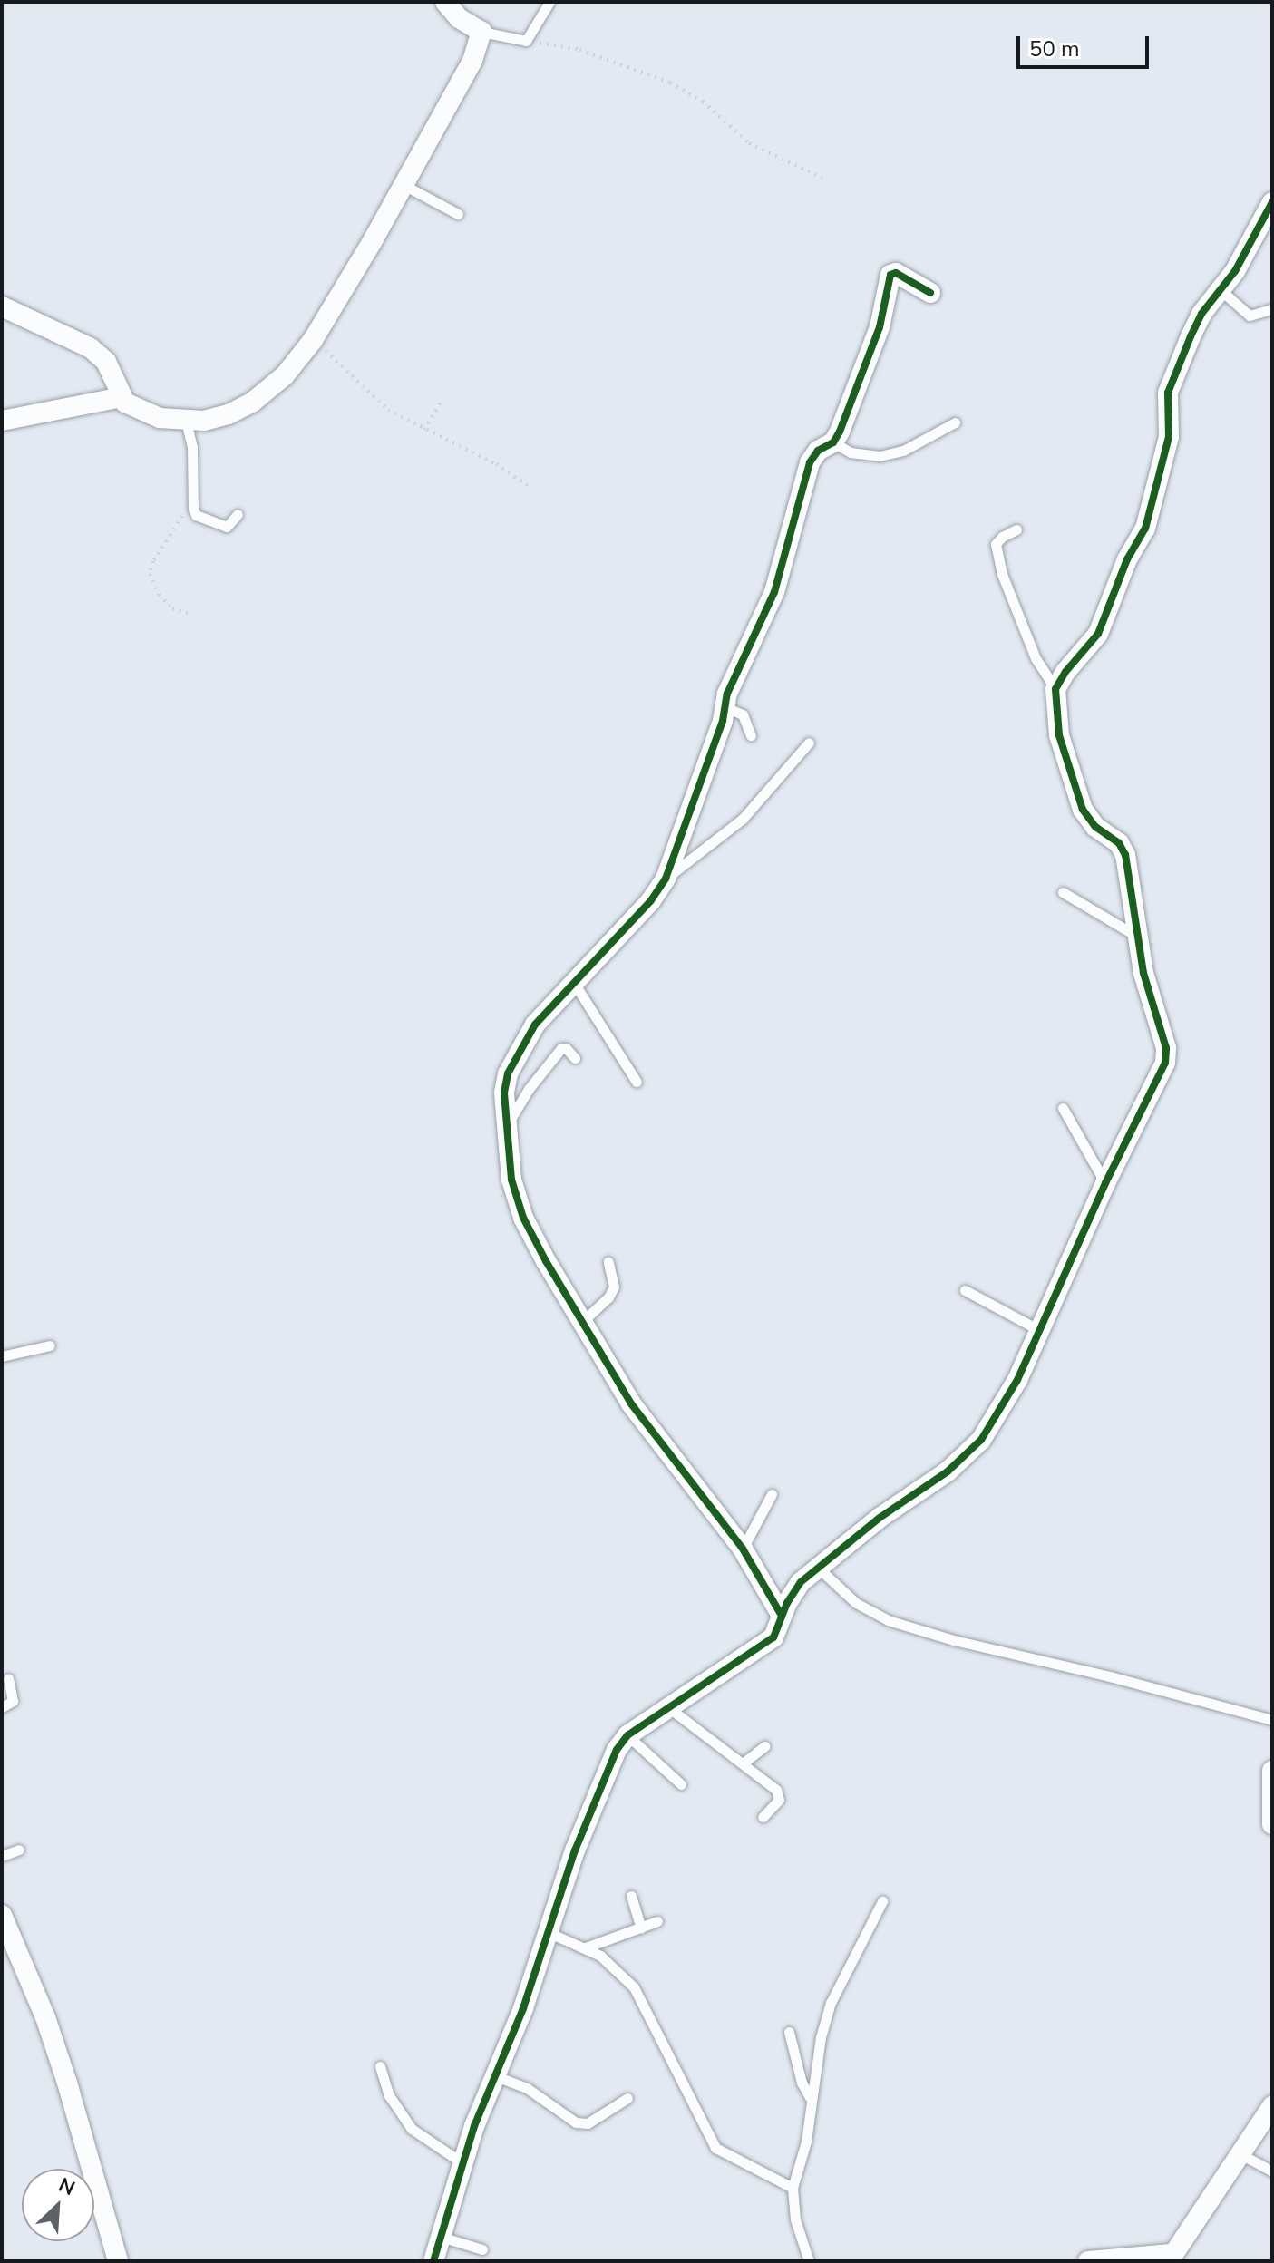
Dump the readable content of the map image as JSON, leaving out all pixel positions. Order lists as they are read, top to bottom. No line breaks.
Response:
{"scale_bar":"50 m","north":"top right"}
